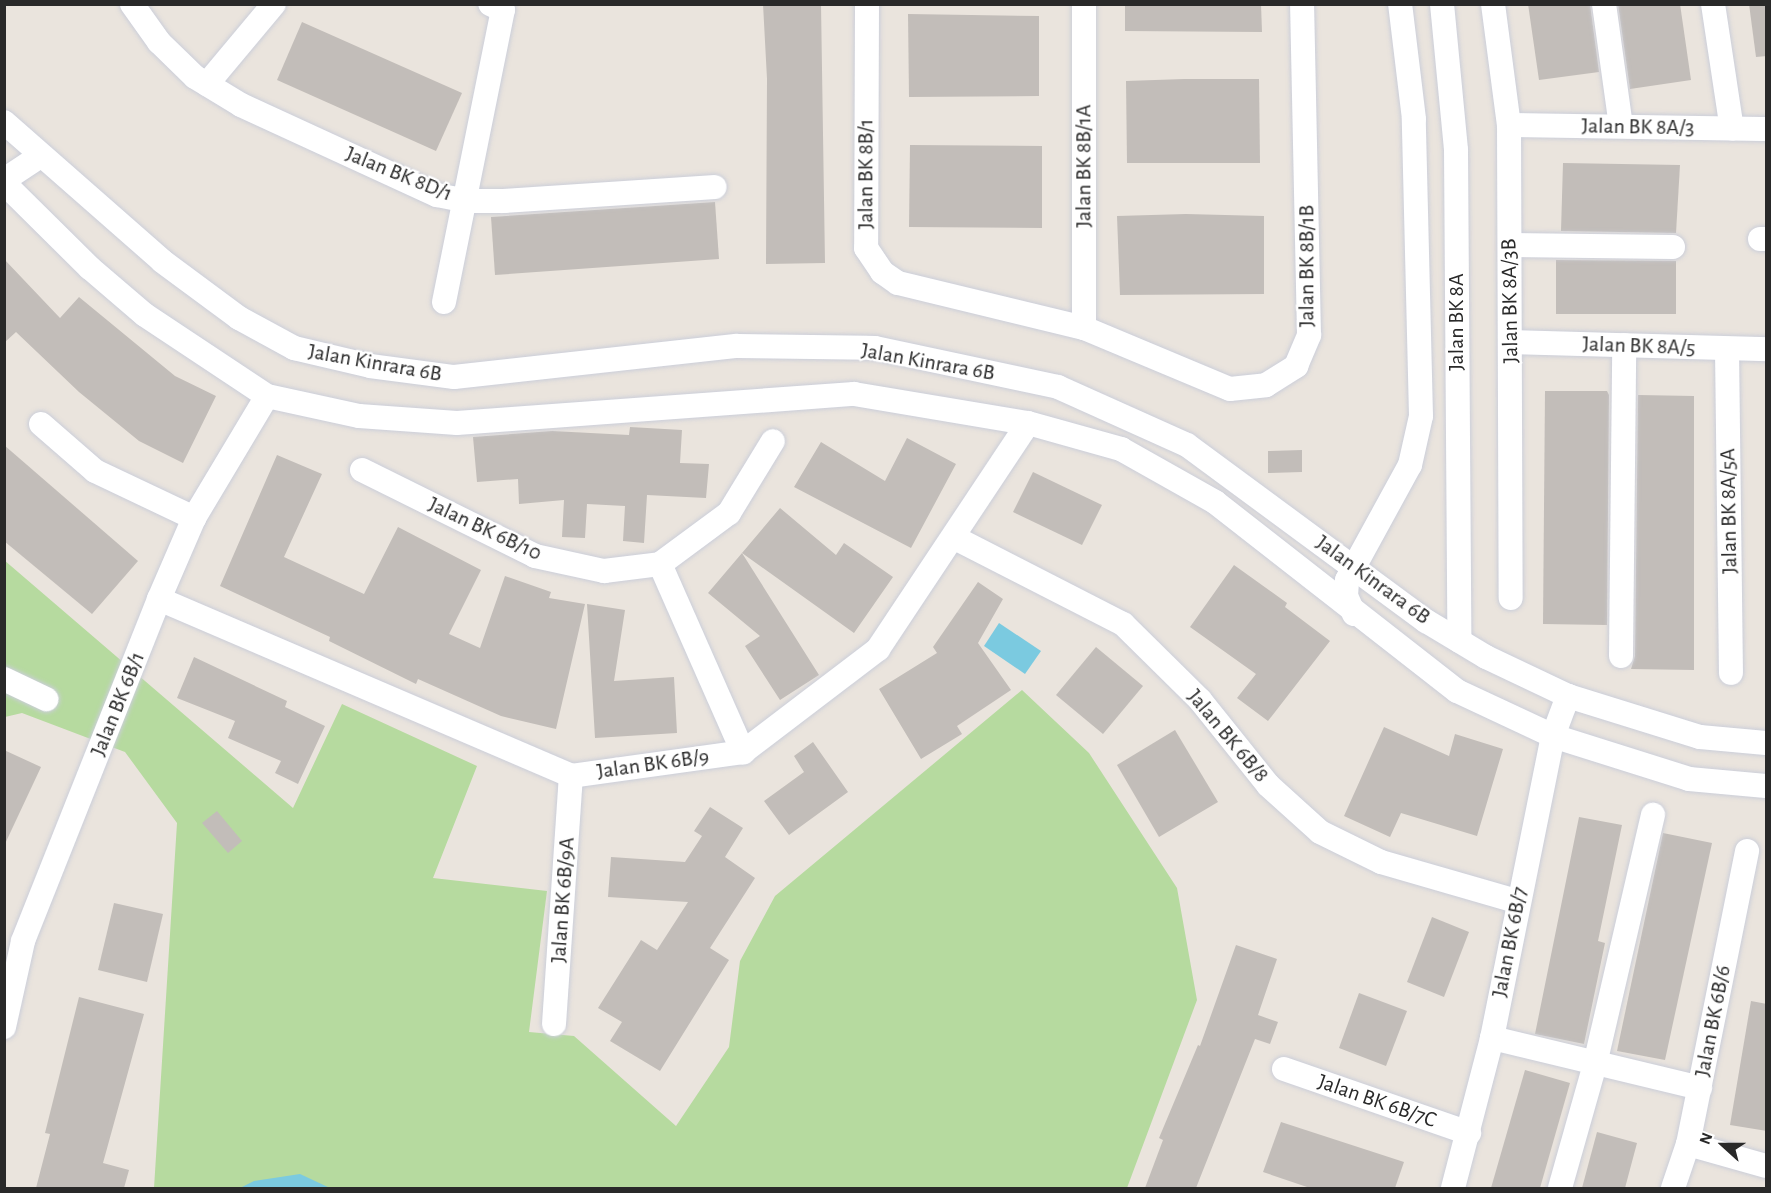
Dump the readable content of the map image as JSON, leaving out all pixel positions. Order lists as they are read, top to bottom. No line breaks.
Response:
{"streets":{"street":["Jalan BK 8A/3","Jalan BK 8B/1A","Jalan BK 8D/1","Jalan BK 8B/1","Jalan BK 8B/1B","Jalan BK 8A/3B","Jalan BK 8A","Jalan BK 8A/5","Jalan Kinrara 6B","Jalan BK 8A/5A","Jalan BK 6B/10","Jalan BK 6B/1","Jalan BK 6B/8","Jalan BK 6B/9","Jalan BK 6B/9A","Jalan BK 6B/7","Jalan BK 6B/6","Jalan BK 6B/7C"]},"crossings":[["Jalan BK 8A/3","Jalan BK 8A/3B"],["Jalan BK 8B/1A","Jalan BK 8B/1"],["Jalan BK 8B/1A","Jalan BK 8B/1B"],["Jalan BK 8B/1","Jalan BK 8B/1B"],["Jalan BK 8A/3B","Jalan BK 8A/5"],["Jalan BK 8A","Jalan Kinrara 6B"],["Jalan BK 8A/5","Jalan BK 8A/5A"],["Jalan Kinrara 6B","Jalan BK 6B/1"],["Jalan Kinrara 6B","Jalan BK 6B/9"],["Jalan Kinrara 6B","Jalan BK 6B/7"],["Jalan BK 6B/1","Jalan BK 6B/9"],["Jalan BK 6B/8","Jalan BK 6B/9"],["Jalan BK 6B/8","Jalan BK 6B/7"],["Jalan BK 6B/9","Jalan BK 6B/9A"],["Jalan BK 6B/7","Jalan BK 6B/7C"]],"north":"left"}
